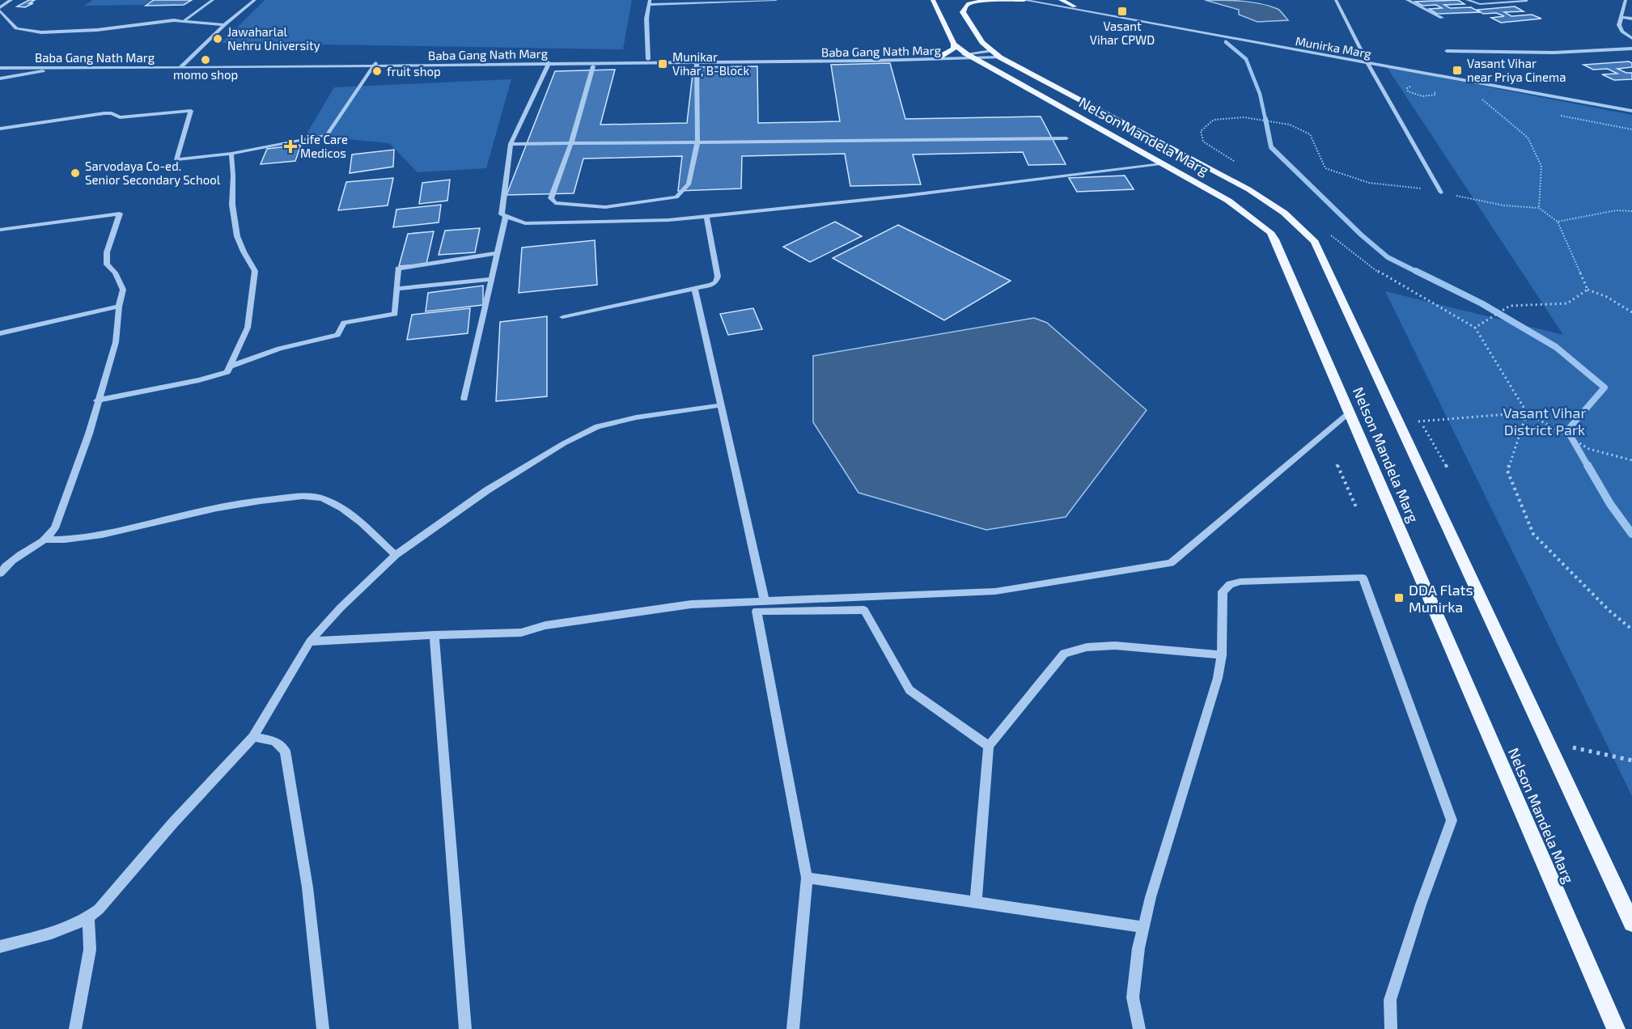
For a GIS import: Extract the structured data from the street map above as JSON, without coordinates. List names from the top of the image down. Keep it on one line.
{"streets":{"main road":["Nelson Mandela Marg"],"street":["Munirka Marg","Baba Gang Nath Marg"]},"crossings":[["Munirka Marg","Nelson Mandela Marg"],["Baba Gang Nath Marg","Nelson Mandela Marg"]],"parks":["Vasant Vihar District Park"],"places":{"transit":["Vasant Vihar CPWD","Munikar Vihar, B-Block","Vasant Vihar near Priya Cinema","DDA Flats Munirka"],"other":["Jawaharlal Nehru University","momo shop","fruit shop","Sarvodaya Co-ed. Senior Secondary School"],"health":["Life Care Medicos"]}}
